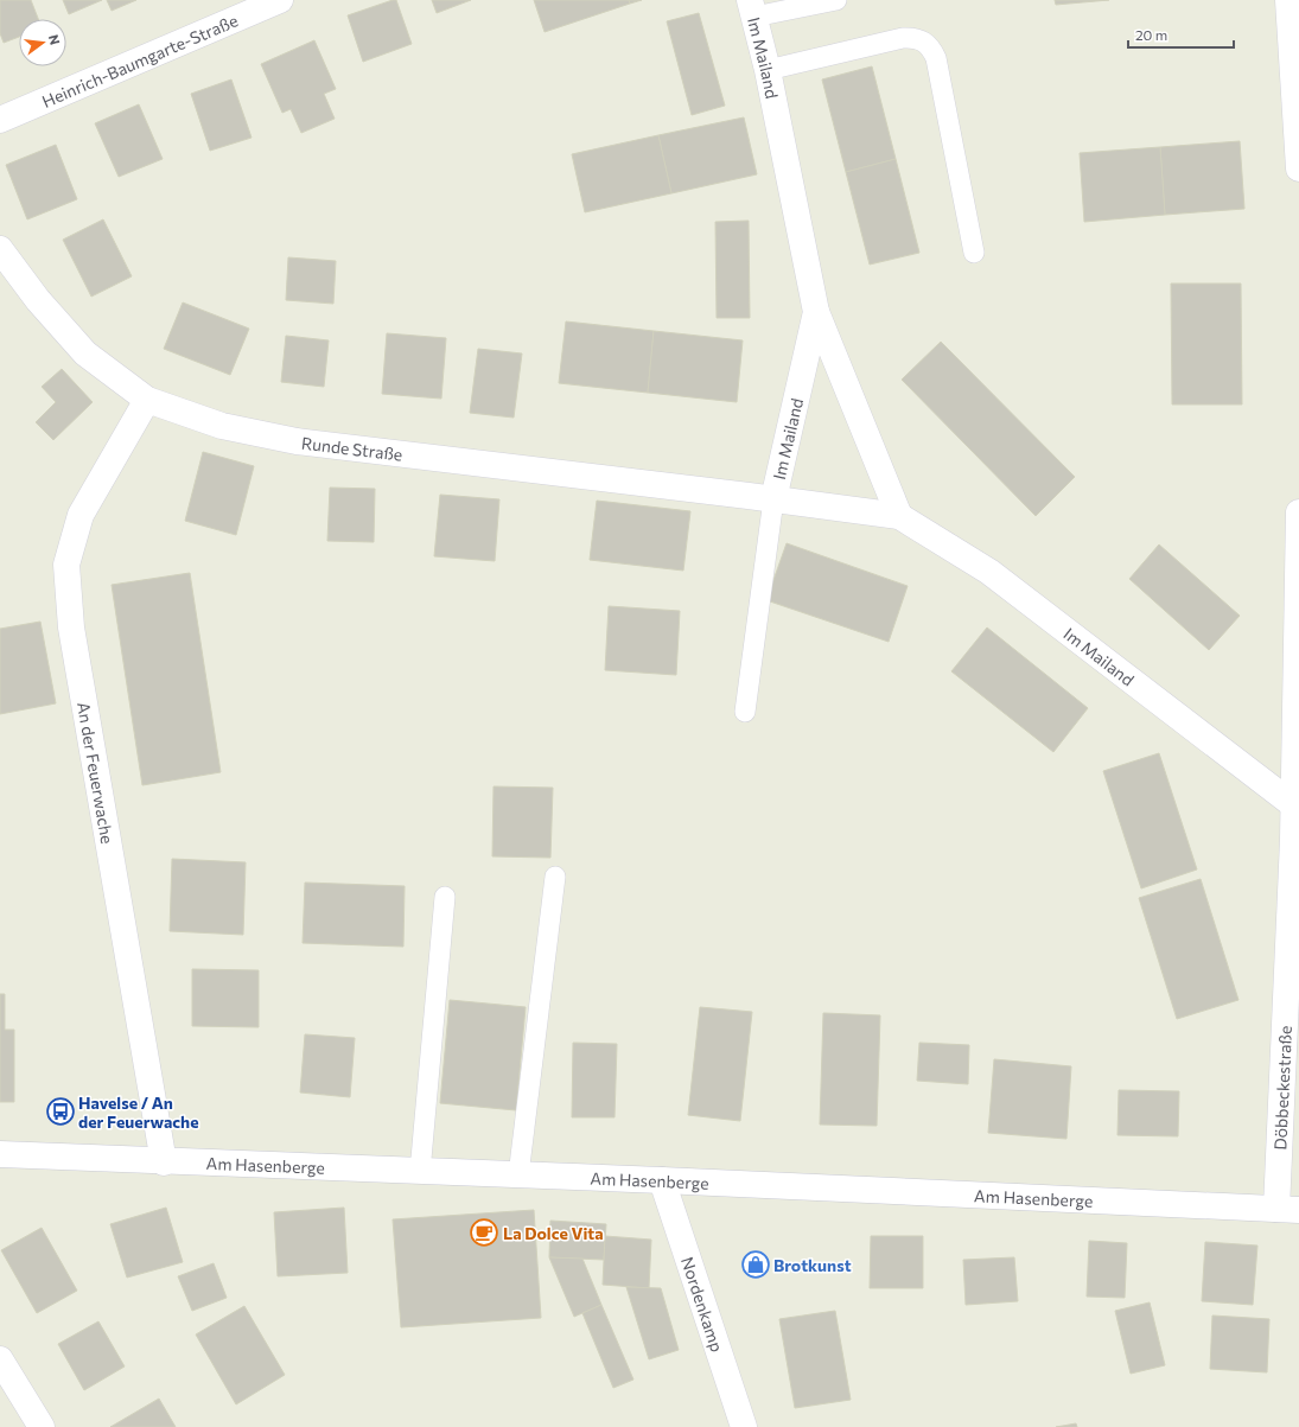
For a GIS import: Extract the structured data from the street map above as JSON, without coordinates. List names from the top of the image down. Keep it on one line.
{"streets":{"street":["Im Mailand","Heinrich-Baumgarte-Straße","Runde Straße","An der Feuerwache","Döbbeckestraße","Am Hasenberge","Nordenkamp"]},"crossings":[["Im Mailand","Runde Straße"],["Im Mailand","Döbbeckestraße"],["Runde Straße","An der Feuerwache"],["An der Feuerwache","Am Hasenberge"],["Döbbeckestraße","Am Hasenberge"],["Am Hasenberge","Nordenkamp"]],"places":{"bus stop":["Havelse / An der Feuerwache"],"cafe":["La Dolce Vita"],"shop":["Brotkunst"]},"scale_bar":"20 m","north":"right"}
